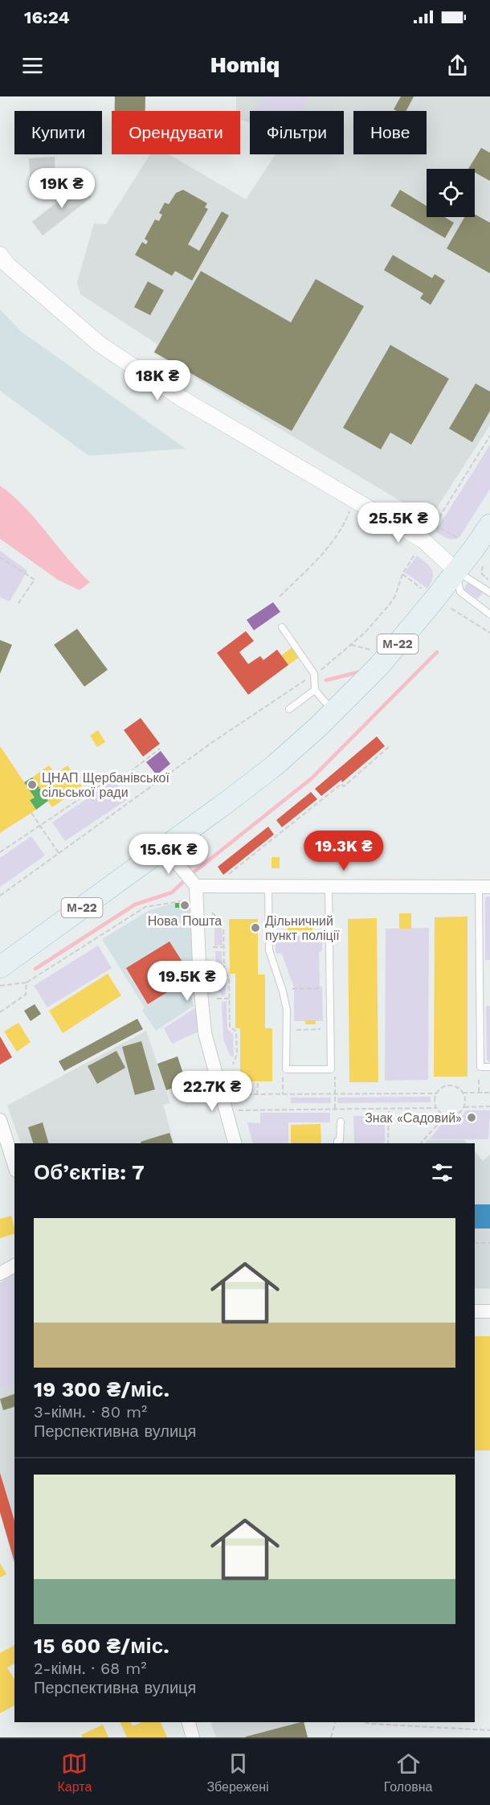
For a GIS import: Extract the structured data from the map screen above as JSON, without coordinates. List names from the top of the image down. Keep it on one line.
{"streets":{"highway":["М-22"]},"places":["ЦНАП Щербанівської сільської ради","Нова Пошта","Дільничний пункт поліції","Знак «Садовий»"],"page":{"status":"16:24","header":"Homiq","chip":["Купити","Орендувати","Фільтри","Нове"],"price":["19K ₴","18K ₴","25.5K ₴","19.3K ₴","15.6K ₴","19.5K ₴","22.7K ₴"],"heading":"Об’єктів: 7","list":[{"name":"19 300 ₴/міс.","note":"3-кімн. · 80 m² · Перспективна вулиця"},{"name":"15 600 ₴/міс.","note":"2-кімн. · 68 m² · Перспективна вулиця"}],"tabs":["Карта","Збережені","Головна"]}}
